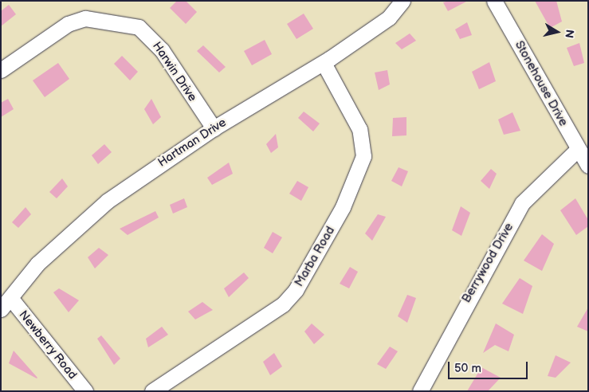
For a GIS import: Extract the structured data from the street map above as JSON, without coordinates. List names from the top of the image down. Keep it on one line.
{"streets":{"street":["Harwin Drive","Stonehouse Drive","Hartman Drive","Marba Road","Berrywood Drive","Newberry Road"]},"crossings":[["Harwin Drive","Hartman Drive"],["Stonehouse Drive","Berrywood Drive"],["Hartman Drive","Marba Road"],["Hartman Drive","Newberry Road"]],"scale_bar":"50 m","north":"right"}
